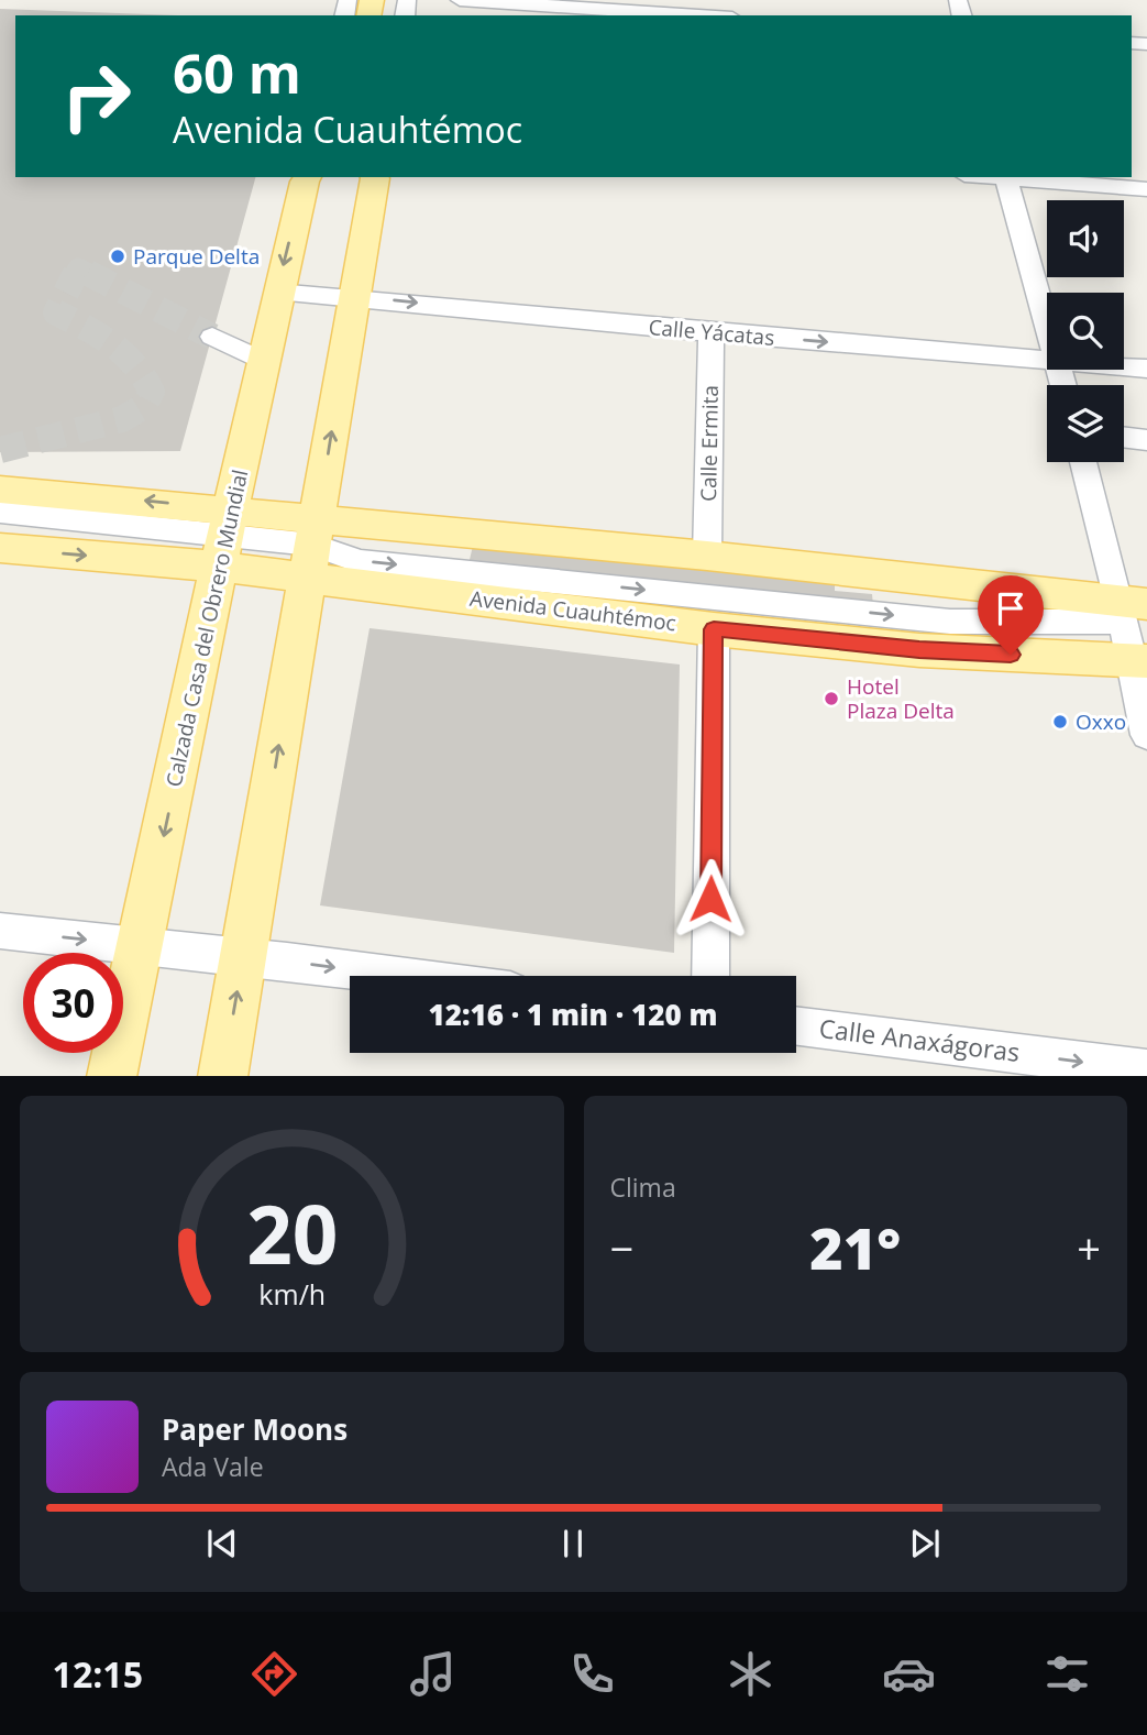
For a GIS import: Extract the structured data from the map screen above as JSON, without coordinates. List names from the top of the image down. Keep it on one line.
{"streets":{"main road":["Avenida Cuauhtémoc","Calzada Casa del Obrero Mundial"],"street":["Calle Yácatas","Calle Ermita","Calle Anaxágoras"]},"crossings":[["Calle Yácatas","Calle Ermita"],["Calle Yácatas","Calzada Casa del Obrero Mundial"],["Calle Ermita","Avenida Cuauhtémoc"],["Avenida Cuauhtémoc","Calzada Casa del Obrero Mundial"]],"one_way":["Calle Yácatas","Calle Anaxágoras"],"places":["Parque Delta","Hotel Plaza Delta","Oxxo"],"page":{"turn":["60 m","Avenida Cuauhtémoc"],"limit":"30","trip":"12:16 · 1 min · 120 m","tile":"Clima","heat":["−","21°","+"],"song":["Paper Moons","Ada Vale"],"tabs":"12:15","gauge":["20","km/h"]}}
